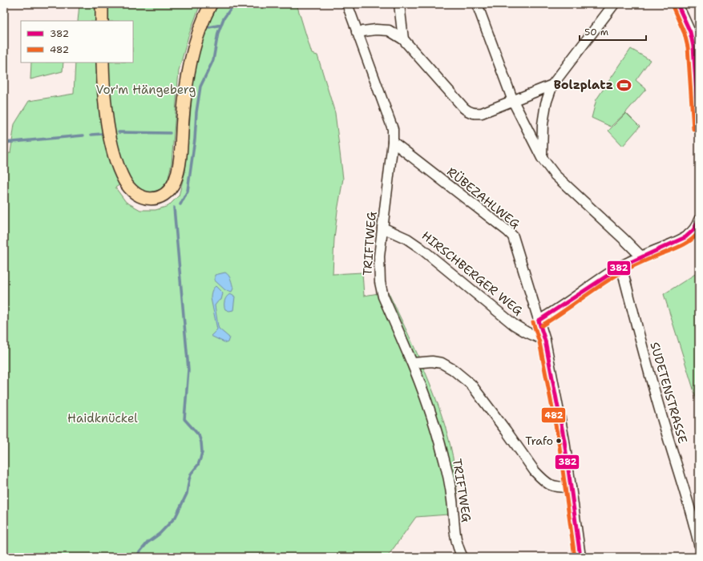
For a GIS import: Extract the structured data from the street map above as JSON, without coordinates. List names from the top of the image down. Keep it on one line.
{"streets":{"street":["RÜBEZAHLWEG","TRIFTWEG","HIRSCHBERGER WEG","SUDETENSTRASSE"]},"crossings":[["RÜBEZAHLWEG","TRIFTWEG"],["RÜBEZAHLWEG","HIRSCHBERGER WEG"],["TRIFTWEG","HIRSCHBERGER WEG"]],"parks":["Vor'm Hängeberg","Haidknückel"],"places":{"sports":["Bolzplatz"],"other":["Trafo"]},"lines":["transit line 382","transit line 482"],"legend":["382","482"],"scale_bar":"50 m"}
